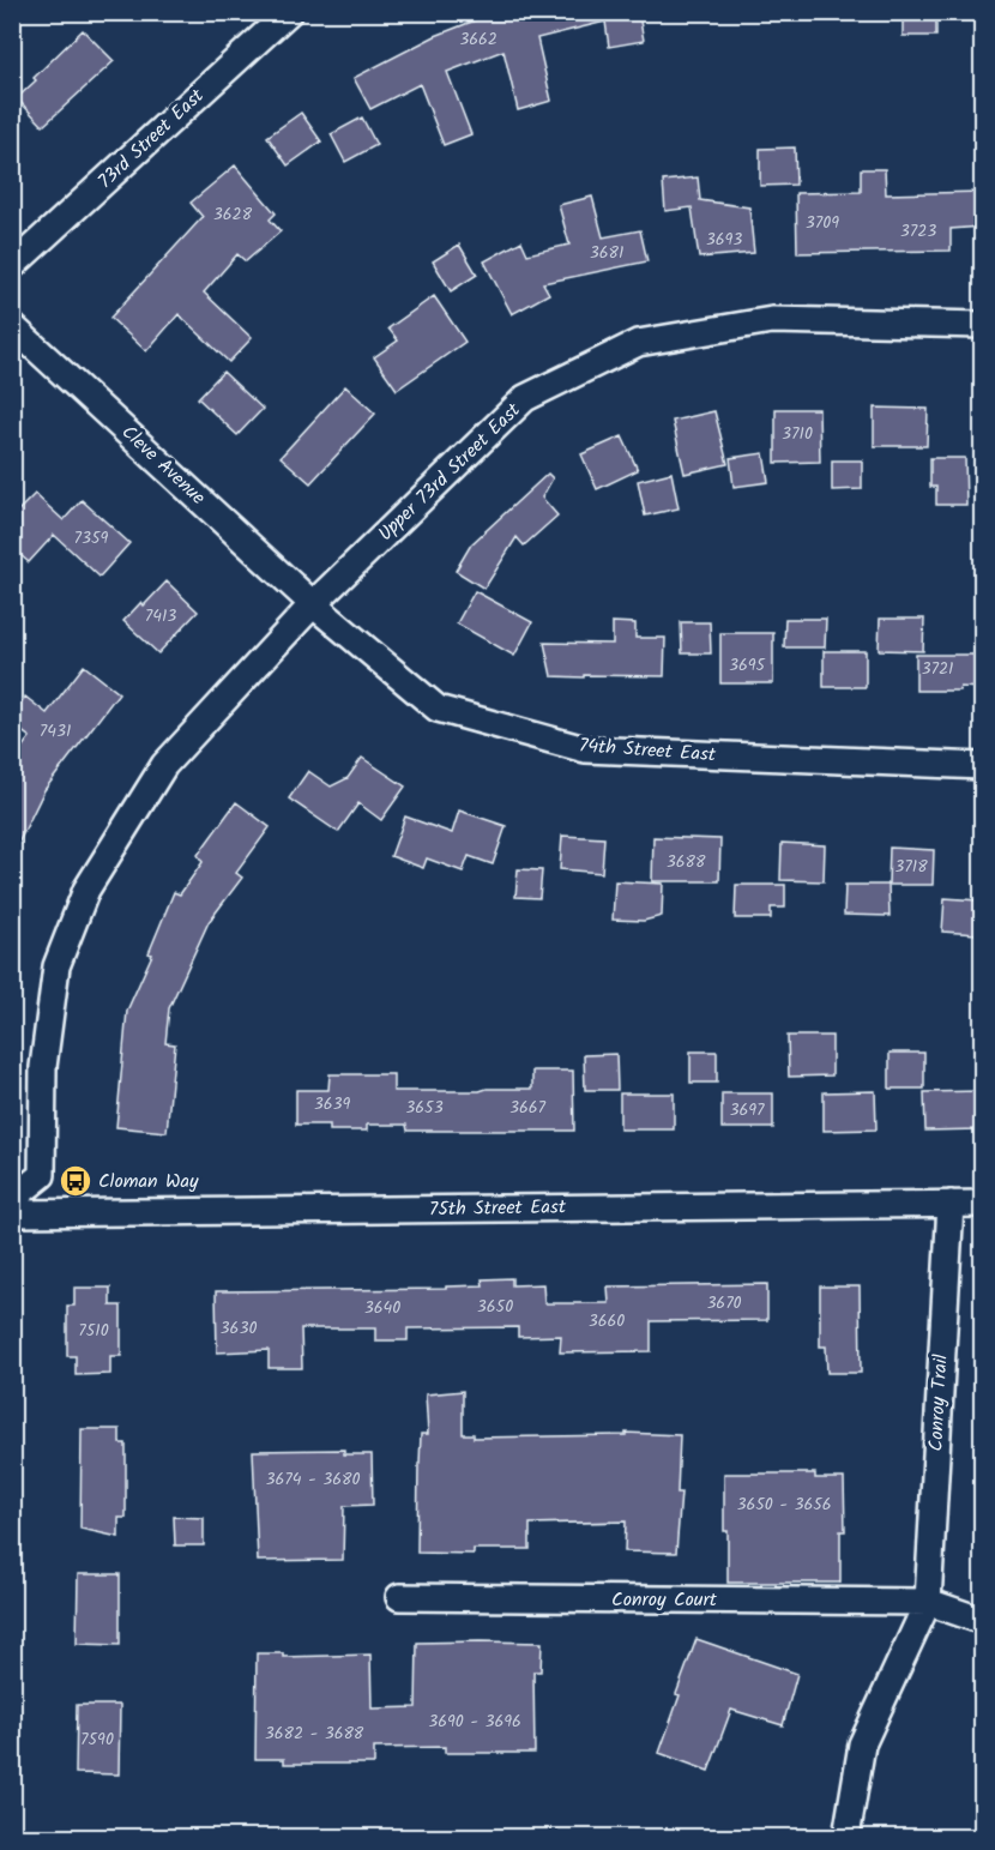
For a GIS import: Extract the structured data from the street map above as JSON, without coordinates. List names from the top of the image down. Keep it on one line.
{"streets":{"street":["73rd Street East","Cleve Avenue","Upper 73rd Street East","74th Street East","75th Street East","Conroy Trail","Conroy Court"]},"crossings":[["Cleve Avenue","Upper 73rd Street East"],["Cleve Avenue","74th Street East"],["Upper 73rd Street East","74th Street East"],["75th Street East","Conroy Trail"],["Conroy Trail","Conroy Court"]],"places":{"bus stop":["Cloman Way"]},"house_numbers":["3662","3628","3709","3723","3693","3681","3710","7359","7413","3695","3721","7431","3688","3718","3639","3653","3667","3697","3670","3650","3640","3660","3630","7510","3674 - 3680","3650 - 3656","3690 - 3696","3682 - 3688","7590"]}
